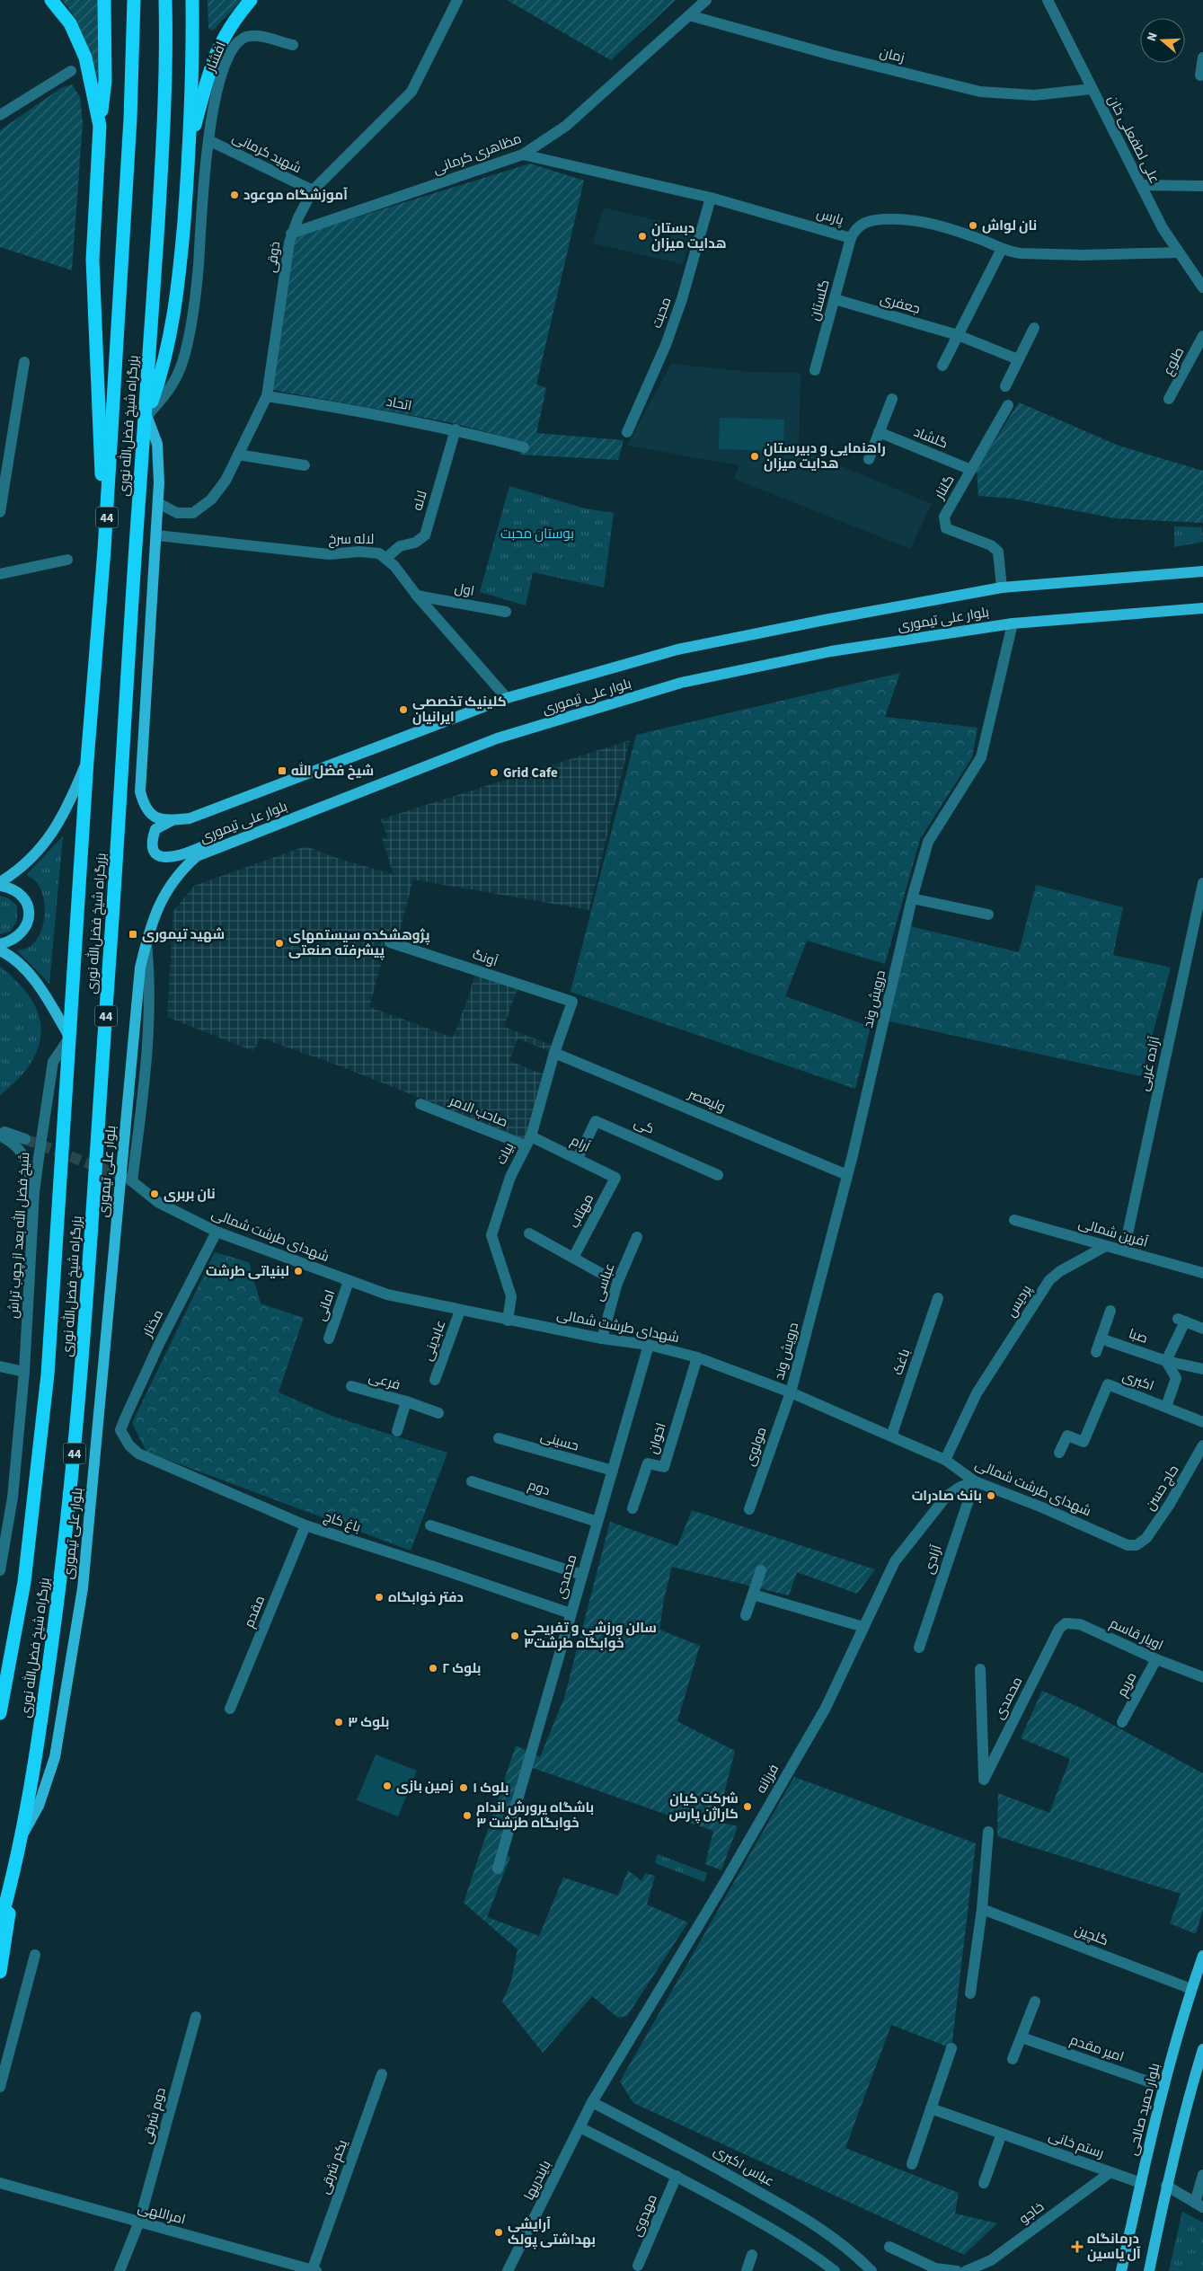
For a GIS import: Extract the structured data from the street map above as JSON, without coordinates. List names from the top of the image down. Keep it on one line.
{"streets":{"highway":["بزرگراه شیخ فضل‌الله نوری","44"],"main road":["بلوار علی تیموری","بلوار حمید صالحی"],"street":["زمان","افشار","علی لطفعلی خان","شهید کرمانی","مظاهری کرمانی","پارس","ذوقی","گلستان","جعفری","محبت","طلوع","اتحاد","گلشاد","گلنار","لاله","لاله سرخ","اول","آونگ","درویش‌ وند","آزاده غربی","ولیعصر","صاحب الامر","کی","آرام","بیات","مهتاب","آفرین شمالی","شیخ فضل الله بعد از چوب تراش","شهدای طرشت شمالی","عباسی","پردیس","امانی","مختار","صبا","عابدینی","باغک","فرعی","اکبری","اخوان","حسینی","مولوی","دوم","حاج حسن","باغ کاج","آزادی","محمدی","مقدم","اویار قاسم","مریم","فرزانه","گلچین","امیر مقدم","دوم شرقی","رستم خانی","عباس اکبری","یکم شرقی","بایندریها","خاجو","امراللهی","مهدوی"]},"crossings":[["زمان","علی لطفعلی خان"],["زمان","مظاهری کرمانی"],["افشار","شهید کرمانی"],["افشار","بزرگراه شیخ فضل‌الله نوری"],["افشار","بلوار علی تیموری"],["علی لطفعلی خان","پارس"],["شهید کرمانی","ذوقی"],["مظاهری کرمانی","پارس"],["مظاهری کرمانی","ذوقی"],["پارس","گلستان"],["پارس","محبت"],["ذوقی","اتحاد"],["ذوقی","بلوار علی تیموری"],["گلستان","جعفری"],["اتحاد","لاله"],["بزرگراه شیخ فضل‌الله نوری","بلوار علی تیموری"],["بزرگراه شیخ فضل‌الله نوری","شیخ فضل الله بعد از چوب تراش"],["گلشاد","گلنار"],["گلنار","بلوار علی تیموری"],["لاله","لاله سرخ"],["لاله سرخ","اول"],["لاله سرخ","بلوار علی تیموری"],["بلوار علی تیموری","درویش‌ وند"],["بلوار علی تیموری","شهدای طرشت شمالی"],["آونگ","بیات"],["درویش‌ وند","ولیعصر"],["درویش‌ وند","شهدای طرشت شمالی"],["درویش‌ وند","مولوی"],["آزاده غربی","آفرین شمالی"],["ولیعصر","بیات"],["صاحب الامر","آرام"],["صاحب الامر","بیات"],["کی","آرام"],["آرام","بیات"],["آرام","مهتاب"],["بیات","شهدای طرشت شمالی"],["آفرین شمالی","پردیس"],["شهدای طرشت شمالی","عباسی"],["شهدای طرشت شمالی","پردیس"],["شهدای طرشت شمالی","امانی"],["شهدای طرشت شمالی","مختار"],["شهدای طرشت شمالی","عابدینی"],["شهدای طرشت شمالی","باغک"],["شهدای طرشت شمالی","اخوان"],["شهدای طرشت شمالی","مولوی"],["شهدای طرشت شمالی","حاج حسن"],["شهدای طرشت شمالی","آزادی"],["شهدای طرشت شمالی","محمدی"],["شهدای طرشت شمالی","فرزانه"],["مختار","باغ کاج"],["صبا","اکبری"],["حسینی","محمدی"],["دوم","محمدی"],["باغ کاج","محمدی"],["باغ کاج","مقدم"],["آزادی","فرزانه"],["محمدی","اویار قاسم"],["اویار قاسم","مریم"],["فرزانه","عباس اکبری"],["فرزانه","بایندریها"],["گلچین","بلوار حمید صالحی"],["امیر مقدم","بلوار حمید صالحی"],["بلوار حمید صالحی","رستم خانی"],["دوم شرقی","امراللهی"],["رستم خانی","خاجو"],["عباس اکبری","بایندریها"],["یکم شرقی","امراللهی"]],"parks":["بوستان محبت"],"places":{"other":["آموزشگاه موعود","نان لواش","دبستان هدایت میزان","راهنمایی و دبیرستان هدایت میزان","کلینیک تخصصی ایرانیان","Grid Cafe","پژوهشکده سیستمهای پیشرفته صنعتی","نان بربری","لبنیاتی طرشت","بانک صادرات","دفتر خوابگاه","سالن ورزشی و تفریحی خوابگاه طرشت۳","بلوک ۲","بلوک ۳","زمین بازی","بلوک ۱","شرکت کیان‌ کاراژن پارس","باشگاه پرورش اندام خوابگاه طرشت ۳","آرایشی بهداشتی پولک"],"transit":["شیخ فضل الله","شهید تیموری"],"health":["درمانگاه آل یاسین"]},"north":"left"}
